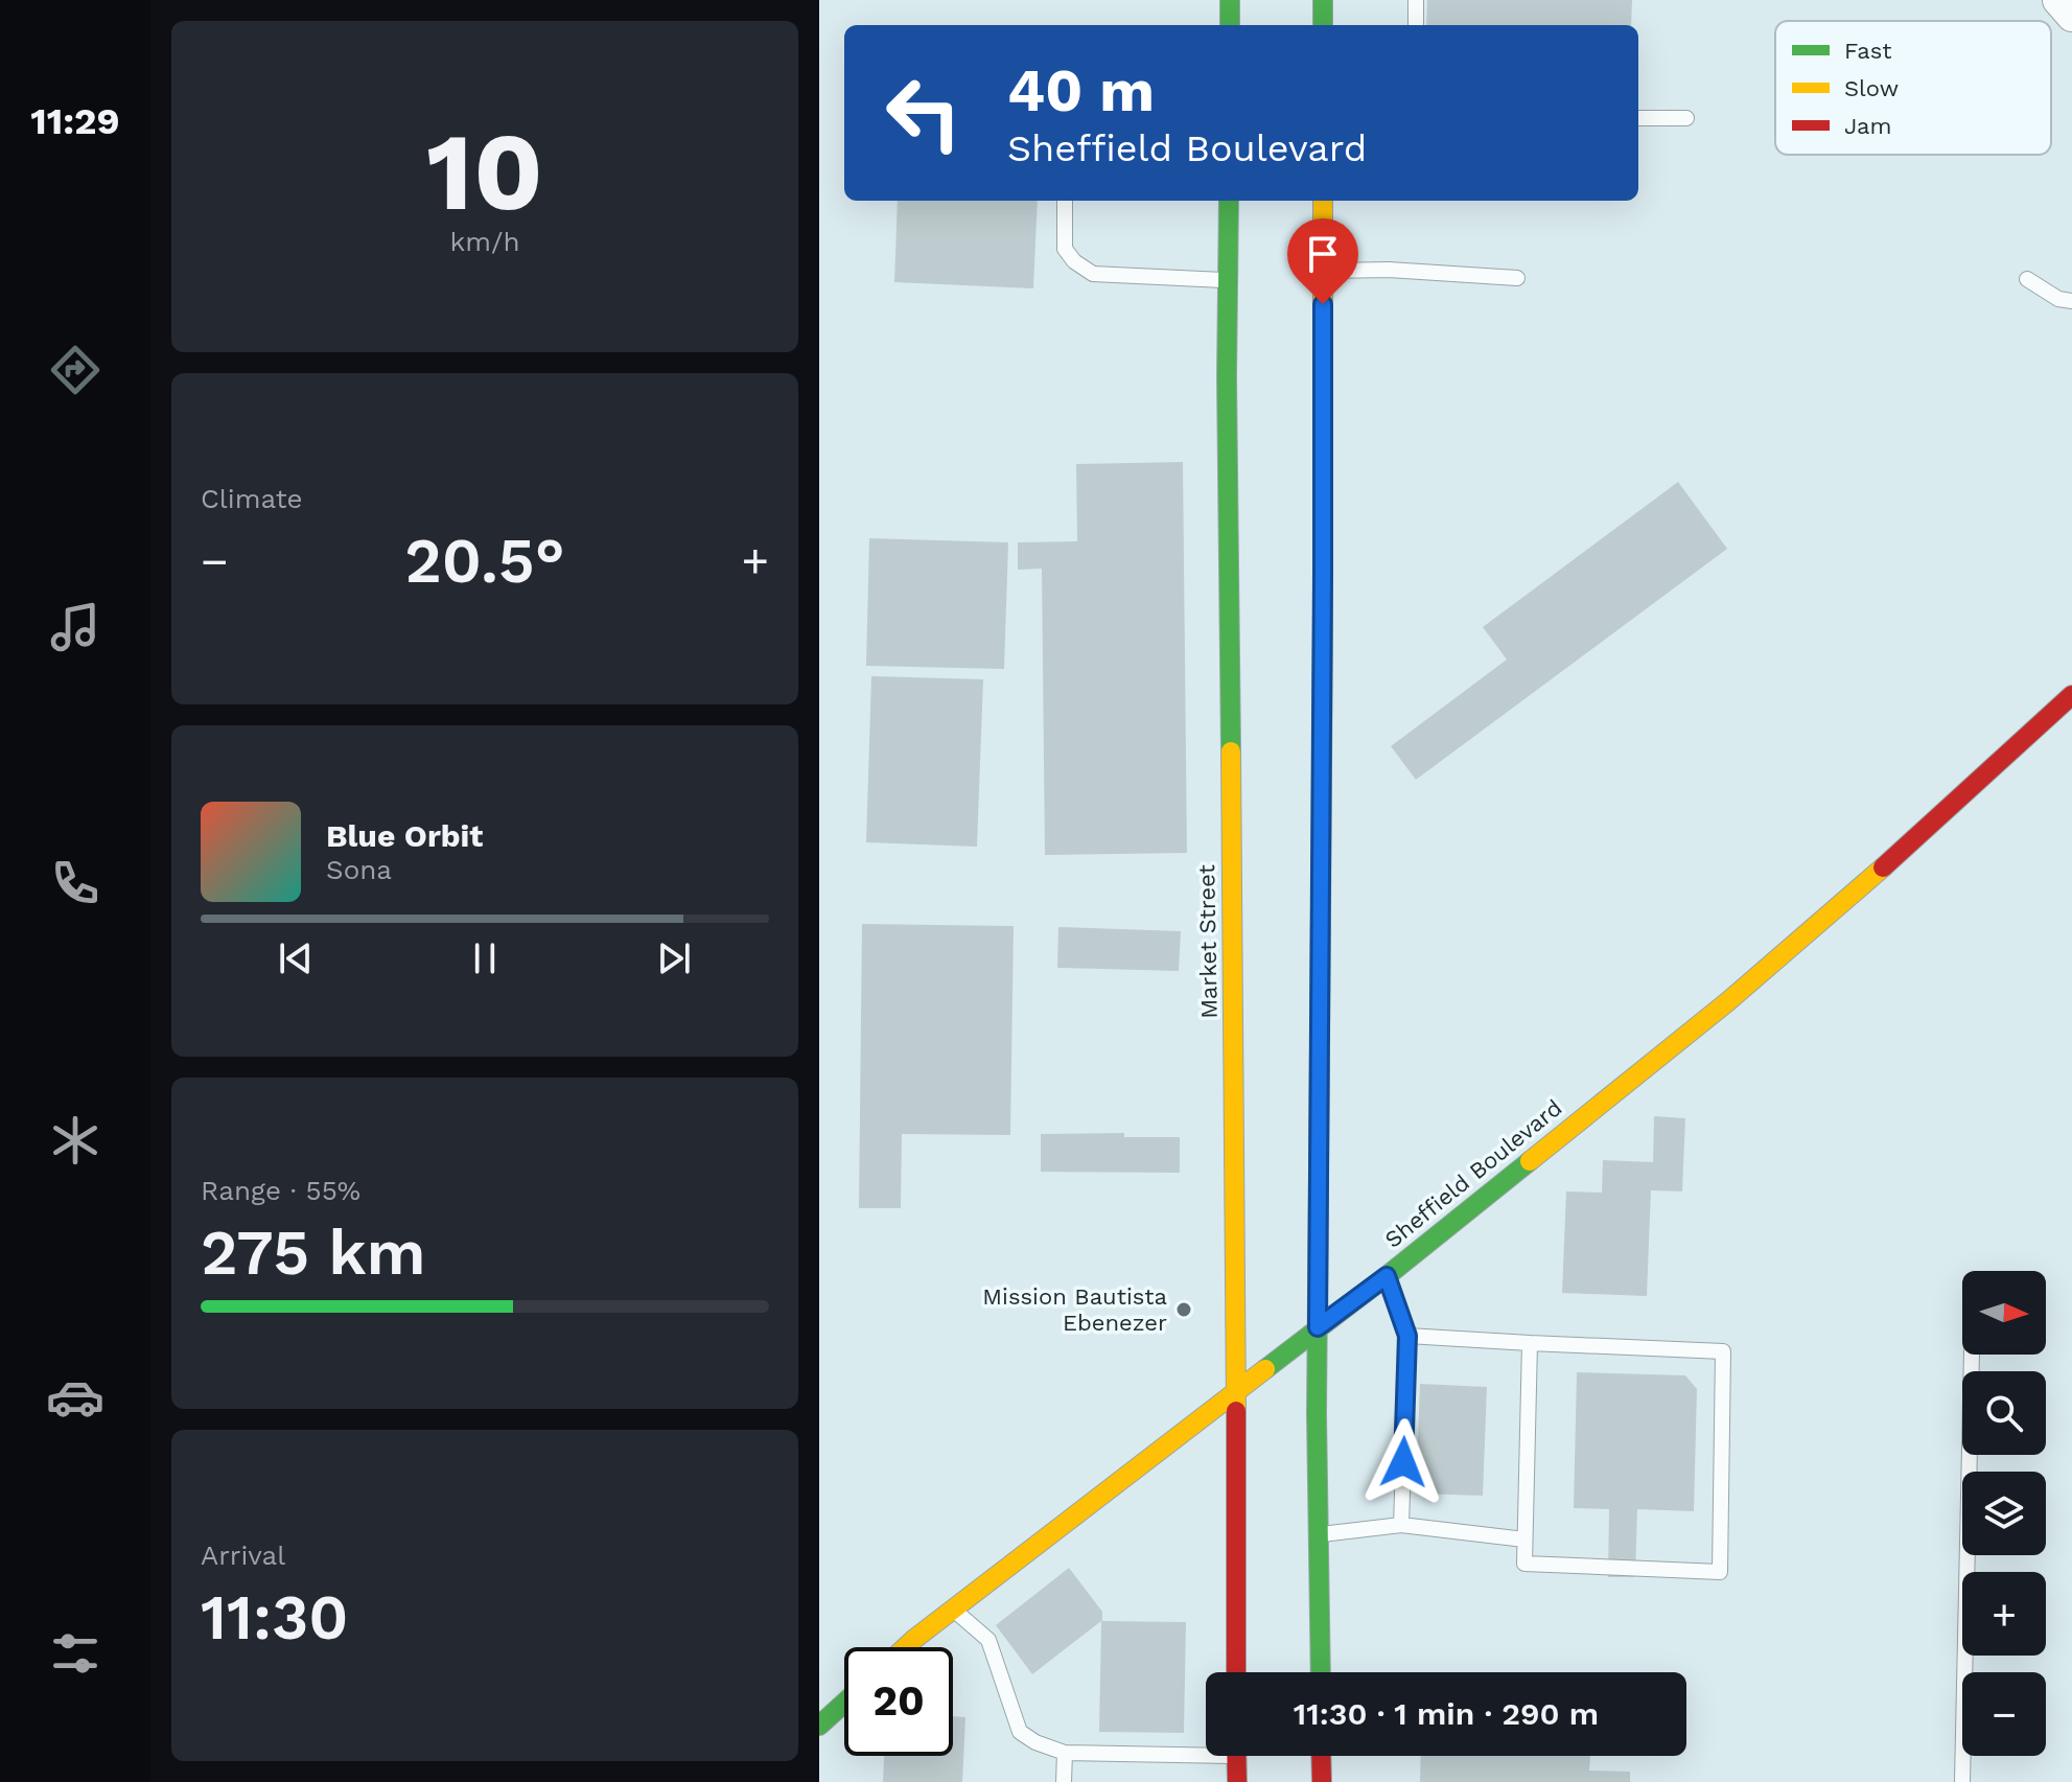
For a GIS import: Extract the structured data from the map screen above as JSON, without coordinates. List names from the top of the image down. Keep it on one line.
{"streets":{"main road":["Market Street","Sheffield Boulevard"]},"crossings":[["Market Street","Sheffield Boulevard"]],"places":["Mission Bautista Ebenezer"],"legend":["Fast","Slow","Jam"],"north":"right","page":{"tabs":"11:29","tile":[["10","km/h"],"Climate",["Range · 55%","275 km"],["Arrival","11:30"]],"turn":["40 m","Sheffield Boulevard"],"heat":["−","20.5°","+"],"song":["Blue Orbit","Sona"],"map_buttons":["+","−"],"limit":"20","trip":"11:30 · 1 min · 290 m"}}
